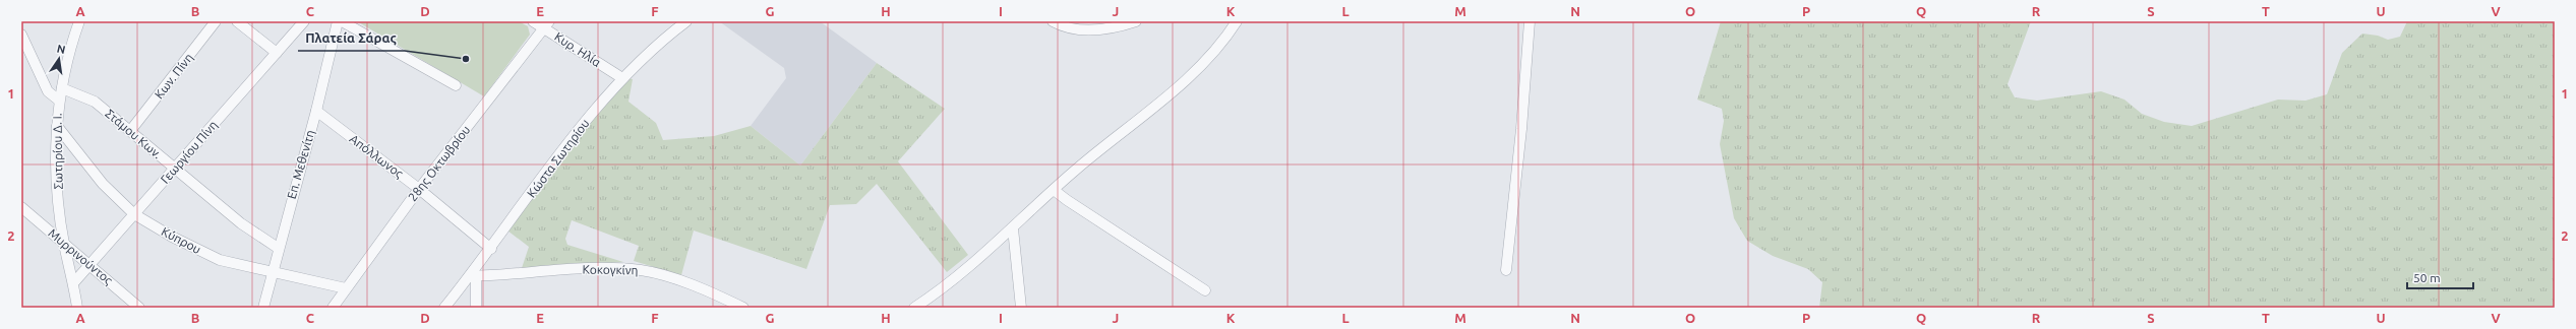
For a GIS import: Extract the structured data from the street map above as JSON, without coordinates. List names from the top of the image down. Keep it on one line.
{"streets":{"street":["Κυρ. Ηλία","Κων. Πίνη","Στάμου Κων.","Σωτηρίου Δ. Ι.","Γεωργίου Πίνη","Απόλλωνος","Κώστα Σωτηρίου","28ης Οκτωβρίου","Επ. Μεθενίτη","Κύπρου","Μυρρινούντος","Κοκογκίνη"]},"crossings":[["Κυρ. Ηλία","Κώστα Σωτηρίου"],["Κυρ. Ηλία","28ης Οκτωβρίου"],["Κων. Πίνη","Στάμου Κων."],["Στάμου Κων.","Σωτηρίου Δ. Ι."],["Στάμου Κων.","Γεωργίου Πίνη"],["Στάμου Κων.","Επ. Μεθενίτη"],["Σωτηρίου Δ. Ι.","Γεωργίου Πίνη"],["Σωτηρίου Δ. Ι.","Κύπρου"],["Σωτηρίου Δ. Ι.","Μυρρινούντος"],["Γεωργίου Πίνη","Κύπρου"],["Γεωργίου Πίνη","Μυρρινούντος"],["Απόλλωνος","Κώστα Σωτηρίου"],["Απόλλωνος","28ης Οκτωβρίου"],["Απόλλωνος","Επ. Μεθενίτη"],["Κώστα Σωτηρίου","Κοκογκίνη"],["28ης Οκτωβρίου","Κύπρου"],["Επ. Μεθενίτη","Κύπρου"]],"places":["Πλατεία Σάρας"],"scale_bar":"50 m","north":"top","grid":{"columns":["A","B","C","D","E","F","G","H","I","J","K","L","M","N","O","P","Q","R","S","T","U","V"],"rows":["1","2"]}}
